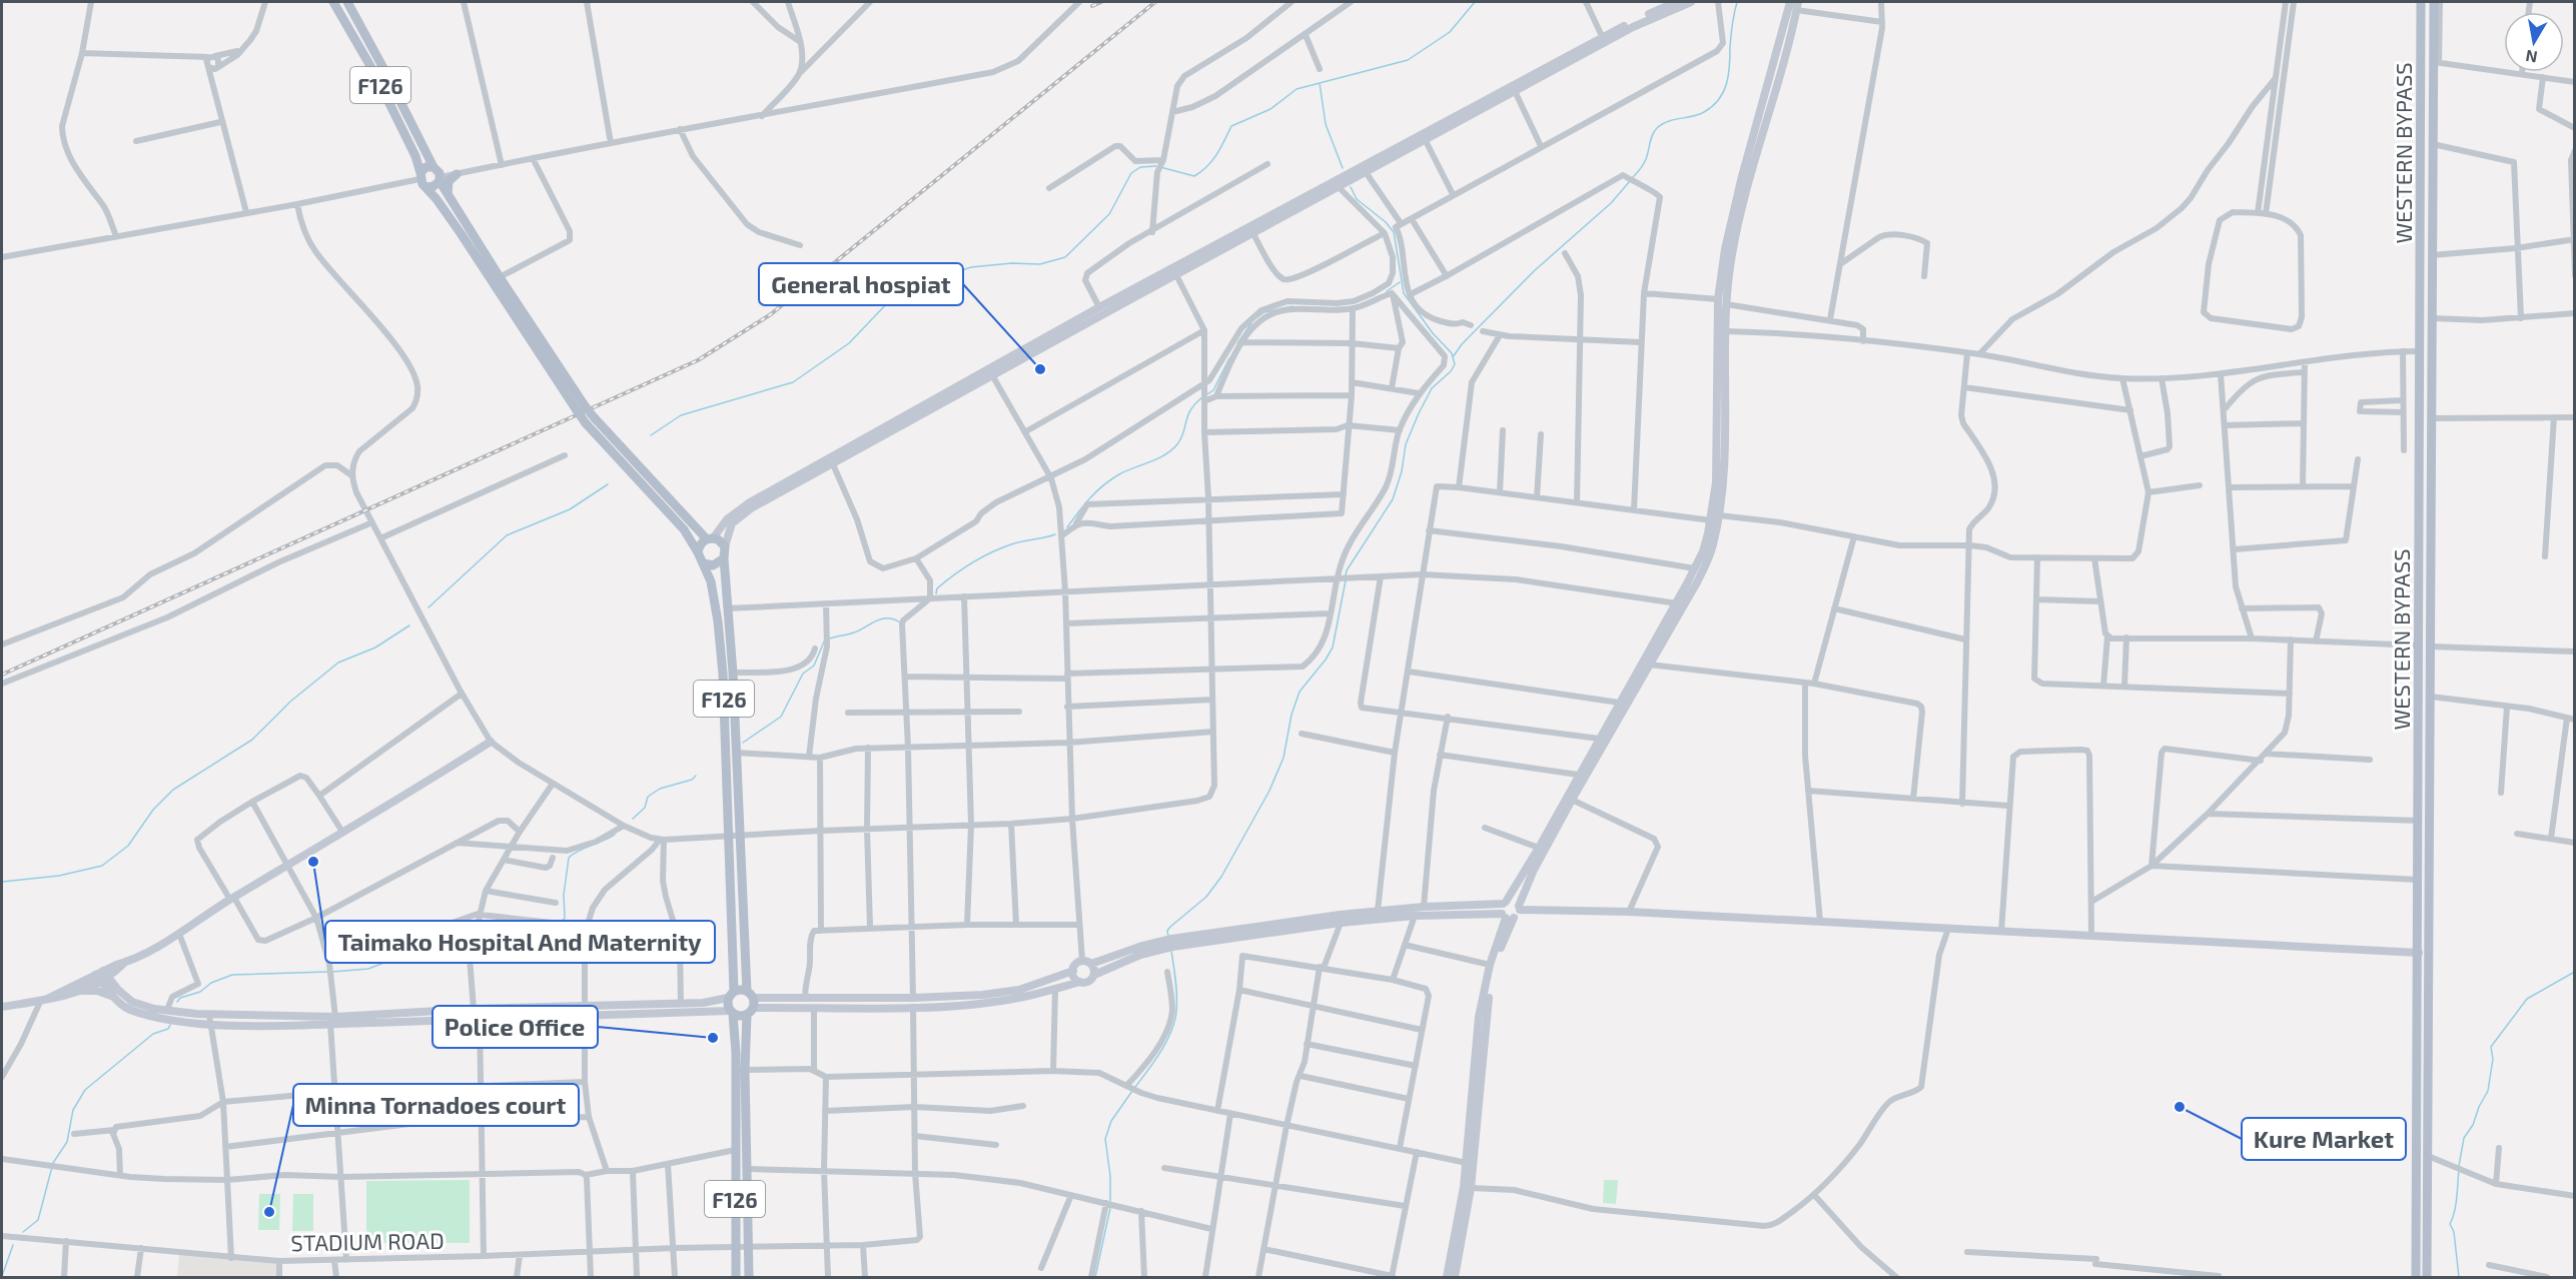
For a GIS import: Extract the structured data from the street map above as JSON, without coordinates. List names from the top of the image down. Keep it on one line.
{"streets":{"main road":["F126","WESTERN BYPASS"],"street":["STADIUM ROAD"]},"crossings":[["F126","STADIUM ROAD"]],"places":["General hospiat","Taimako Hospital And Maternity","Police Office","Kure Market","Minna Tornadoes court"],"north":"bottom"}
